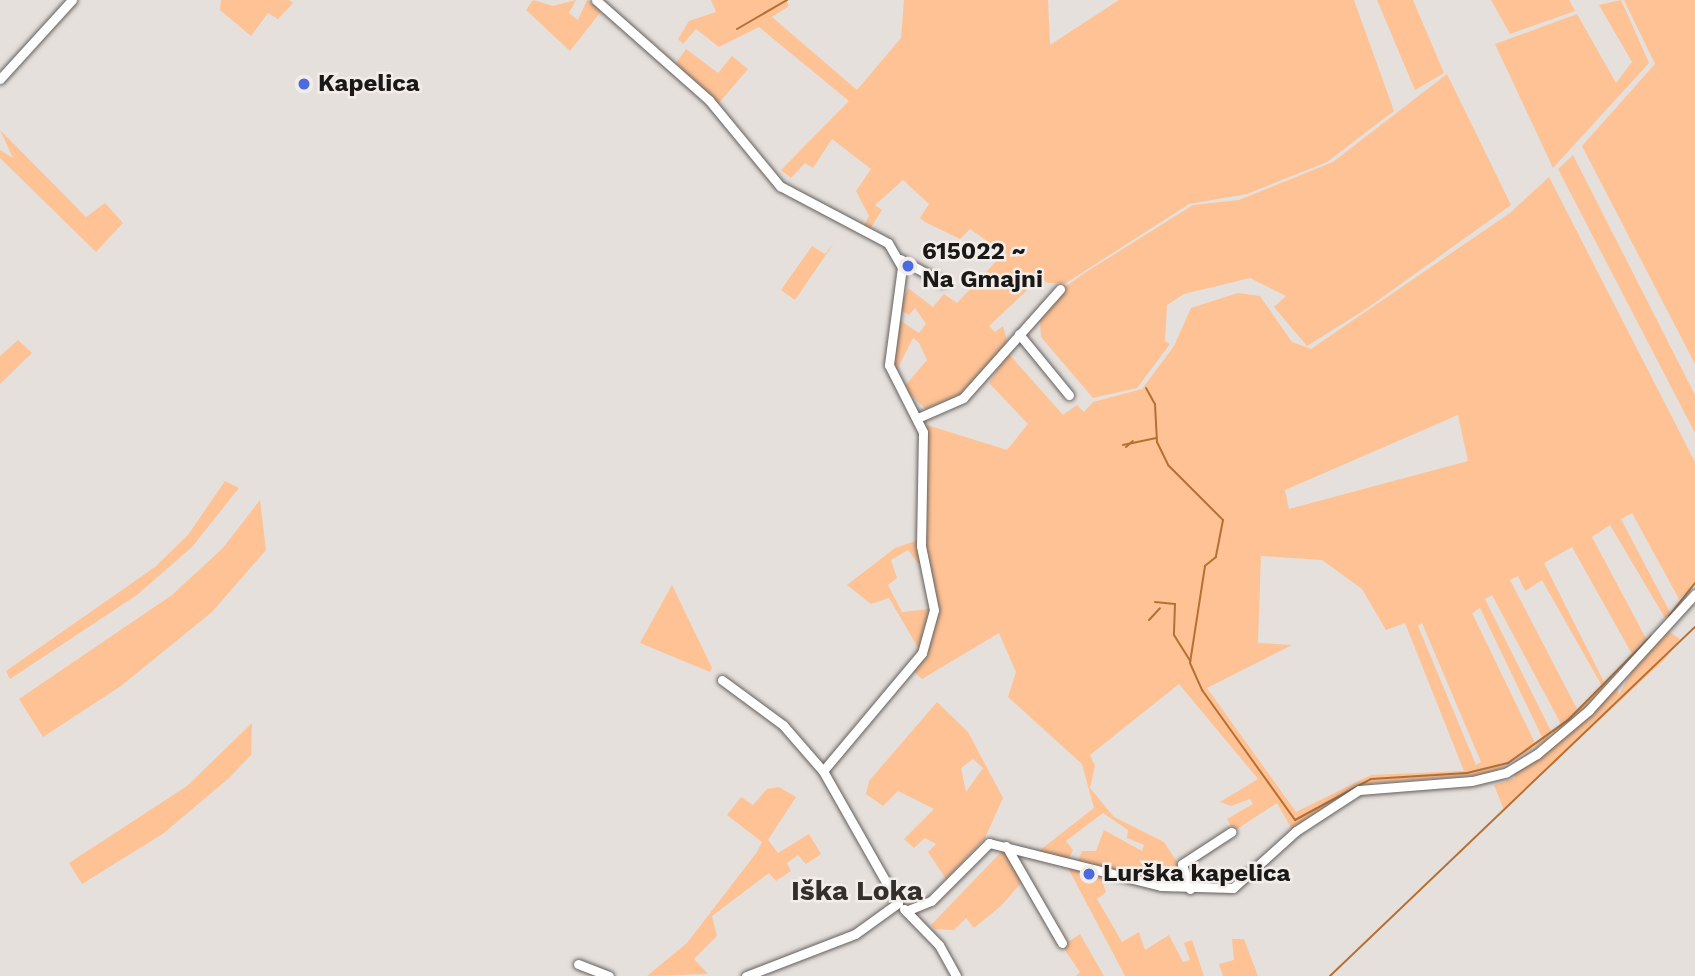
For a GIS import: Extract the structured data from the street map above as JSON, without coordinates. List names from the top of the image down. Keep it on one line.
{"districts":["Iška Loka"],"places":["Kapelica","615022 ~ Na Gmajni","Lurška kapelica"]}
